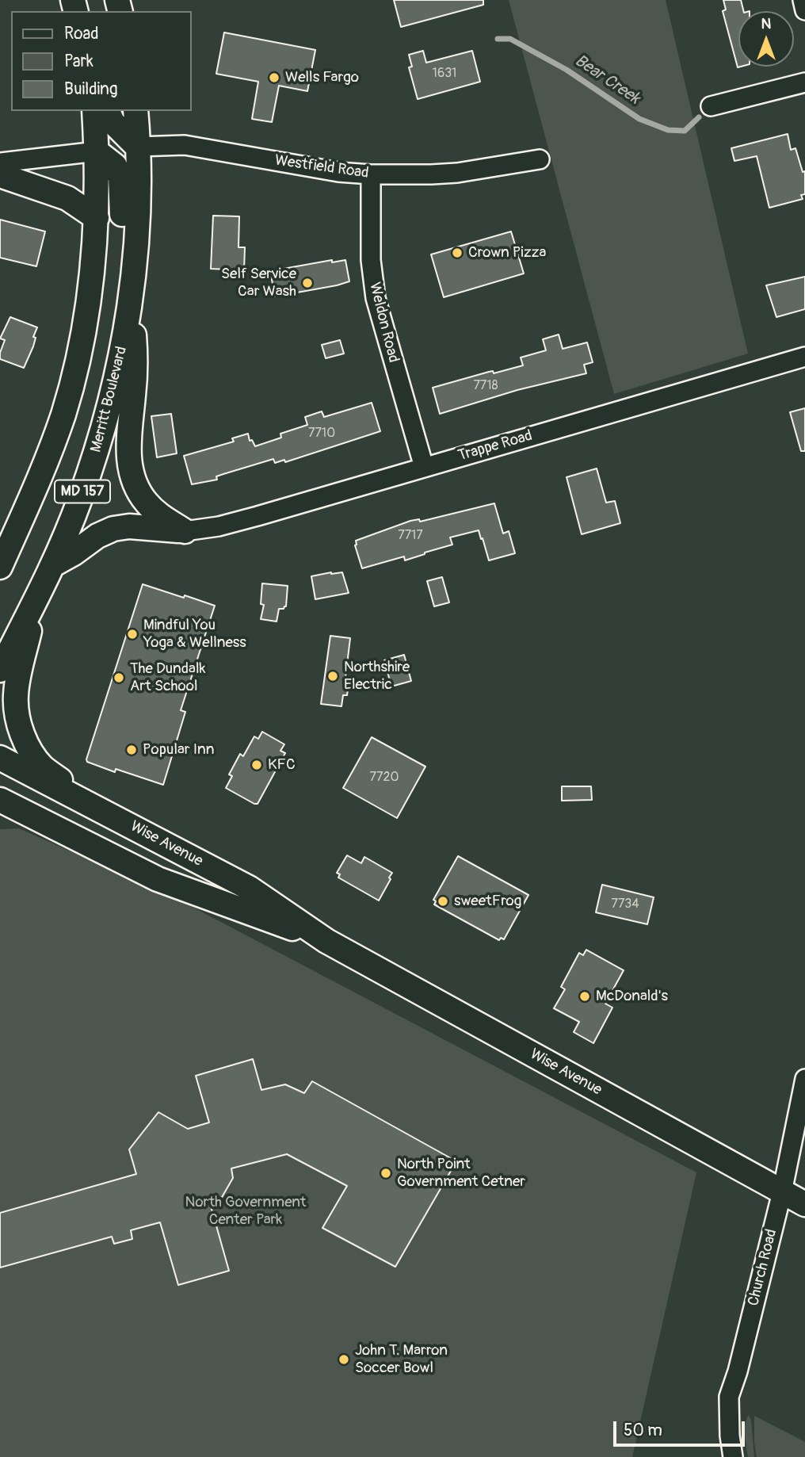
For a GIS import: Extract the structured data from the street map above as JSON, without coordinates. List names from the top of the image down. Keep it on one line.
{"streets":{"main road":["Merritt Boulevard","MD 157","Wise Avenue"],"street":["Westfield Road","Weldon Road","Trappe Road","Church Road"]},"crossings":[["Westfield Road","Weldon Road"],["Westfield Road","Merritt Boulevard"],["Weldon Road","Trappe Road"],["Wise Avenue","Church Road"]],"water":["Bear Creek"],"parks":["North Government Center Park"],"places":["Wells Fargo","Crown Pizza","Self Service Car Wash","Mindful You Yoga & Wellness","Northshire Electric","The Dundalk Art School","Popular Inn","KFC","sweetFrog","McDonald's","North Point Government Cetner","John T. Marron Soccer Bowl"],"house_numbers":["1631","7718","7710","7717","7720","7734"],"legend":["Road","Park","Building"],"scale_bar":"50 m","north":"top"}
